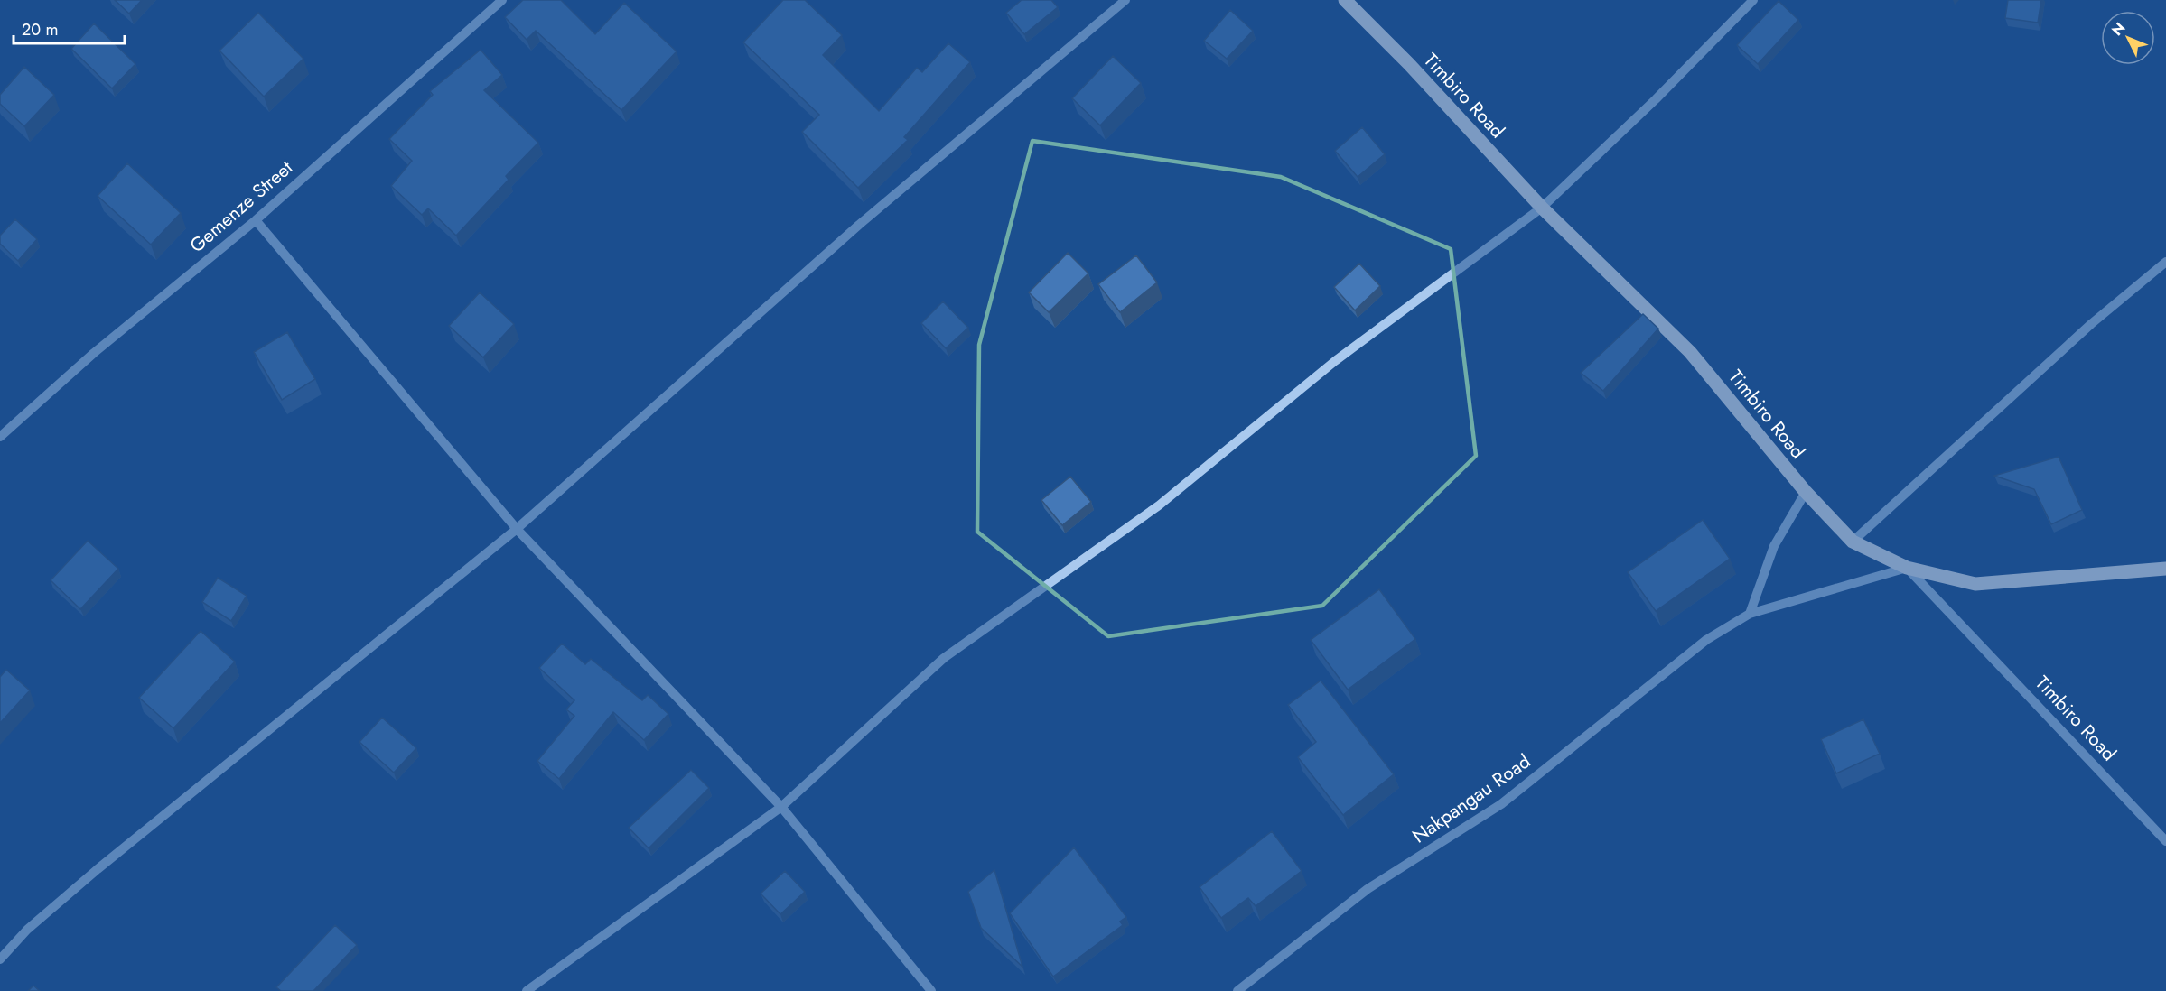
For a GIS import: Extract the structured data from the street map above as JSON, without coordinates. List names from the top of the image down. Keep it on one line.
{"streets":{"main road":["Timbiro Road"],"street":["Gemenze Street","Nakpangau Road"]},"crossings":[["Timbiro Road","Nakpangau Road"]],"scale_bar":"20 m","north":"top left"}
